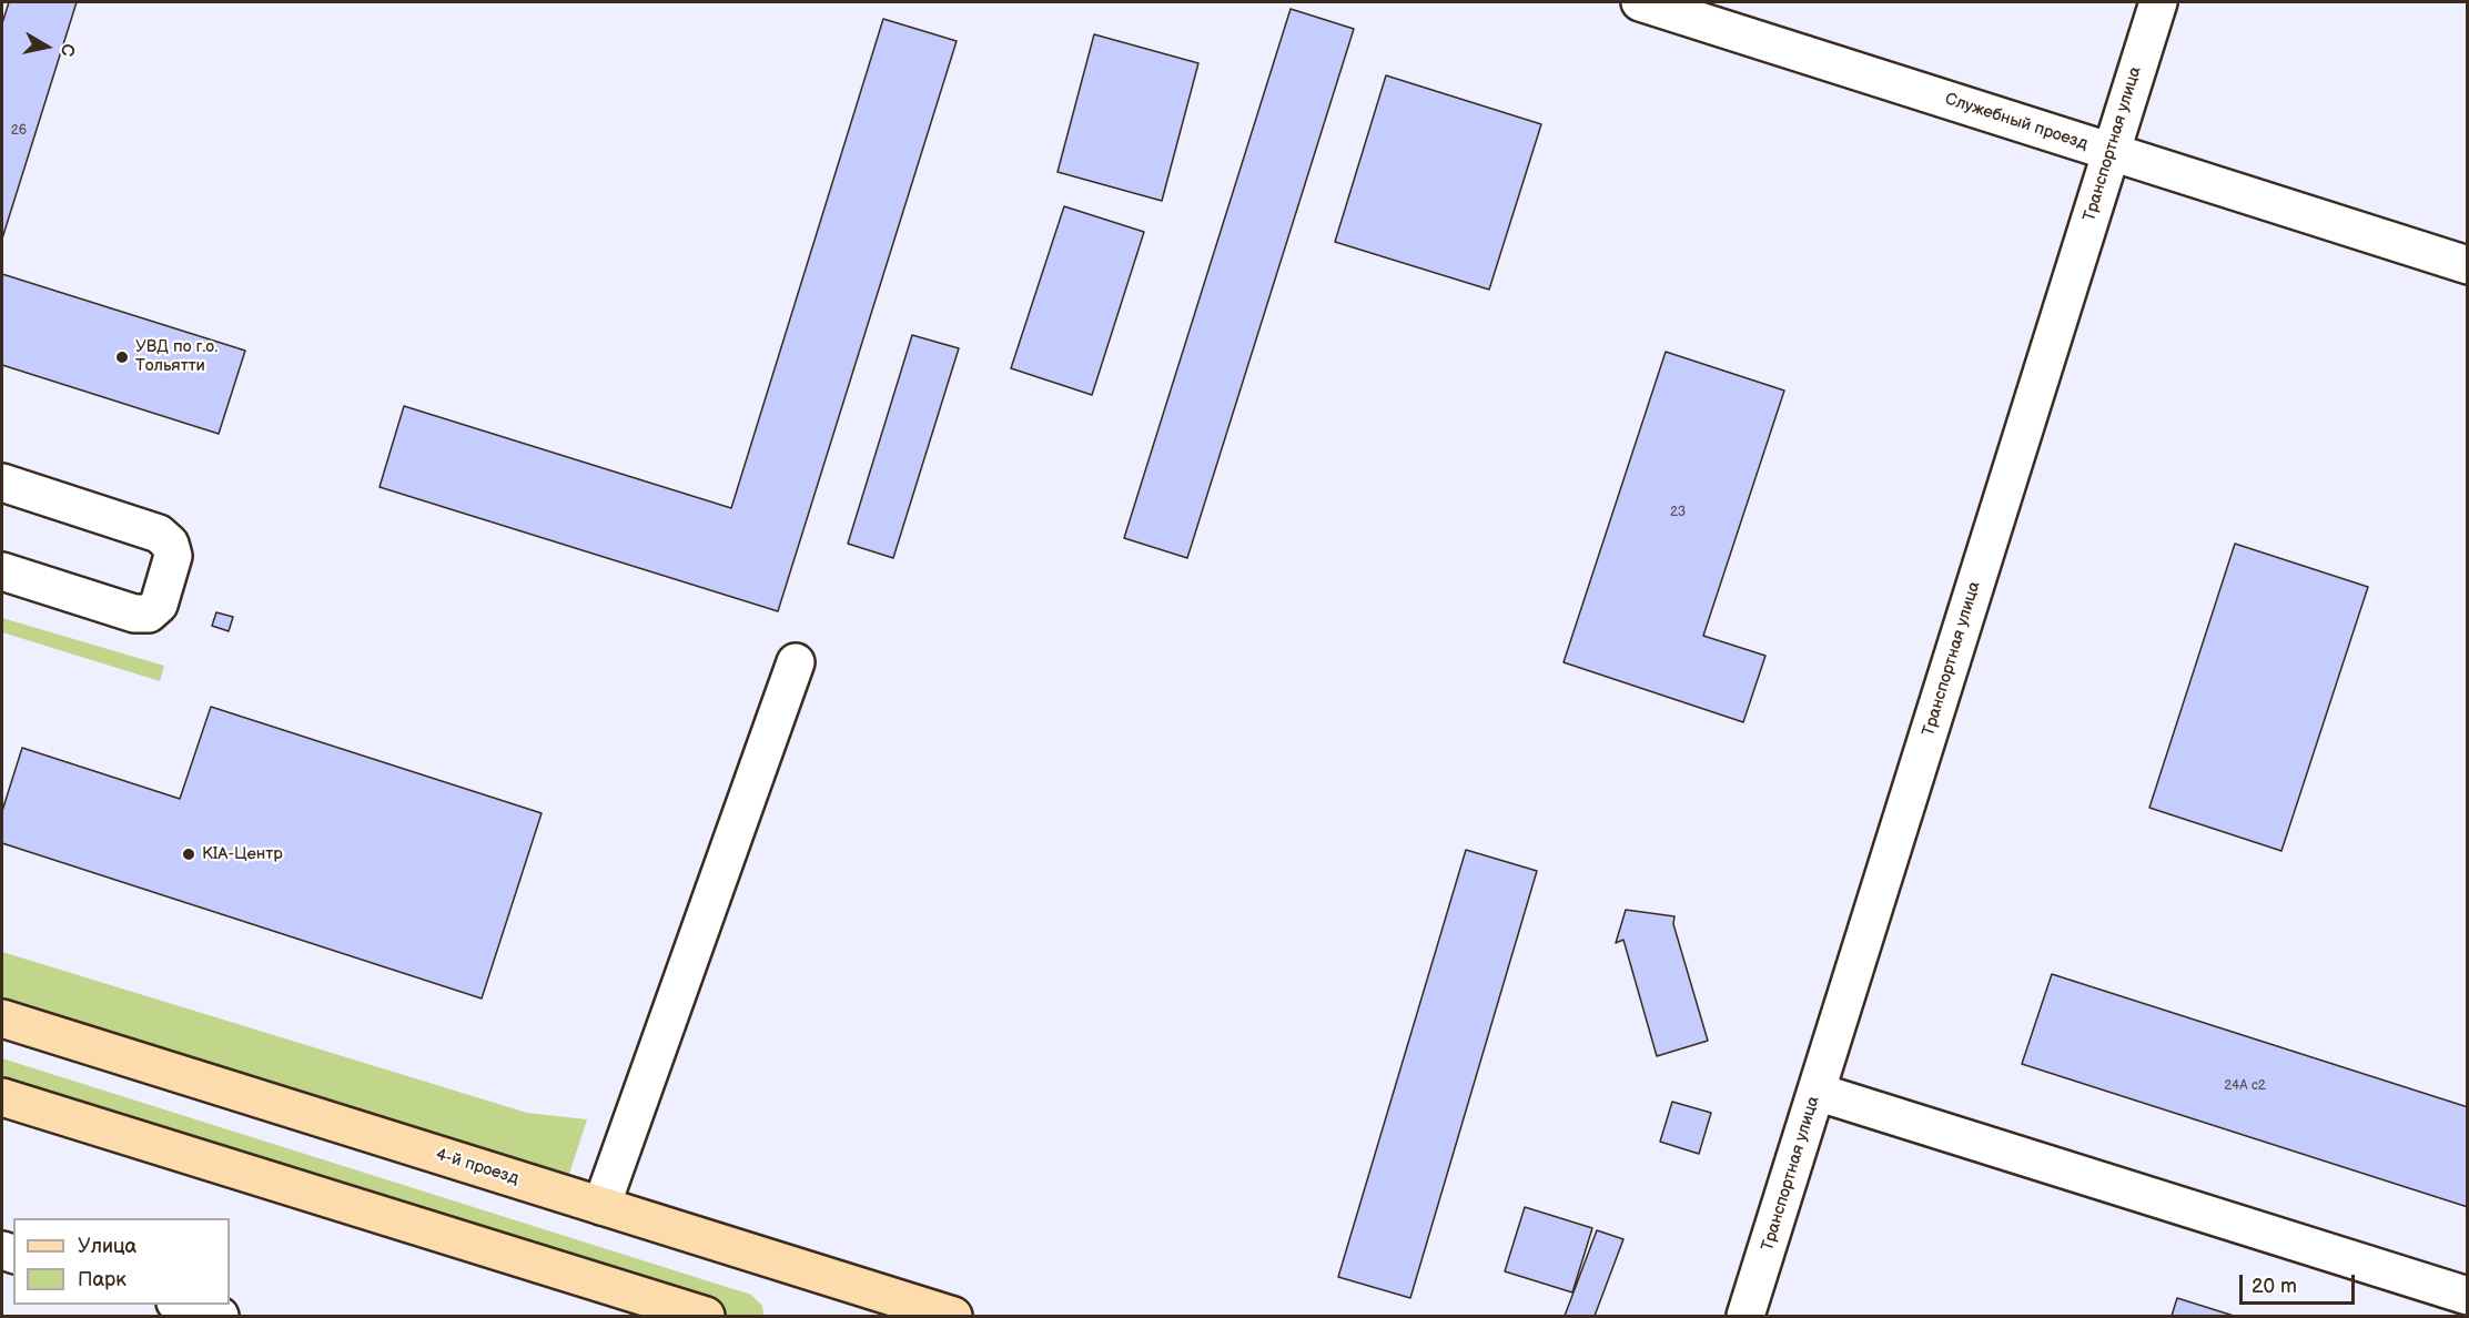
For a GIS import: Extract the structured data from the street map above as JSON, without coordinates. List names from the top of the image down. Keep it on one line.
{"streets":{"main road":["4-й проезд"],"street":["Служебный проезд","Транспортная улица"]},"crossings":[["Служебный проезд","Транспортная улица"]],"places":["УВД по г.о. Тольятти","KIA-Центр"],"house_numbers":["26","23","24А с2"],"legend":["Улица","Парк"],"scale_bar":"20 m","north":"right"}
